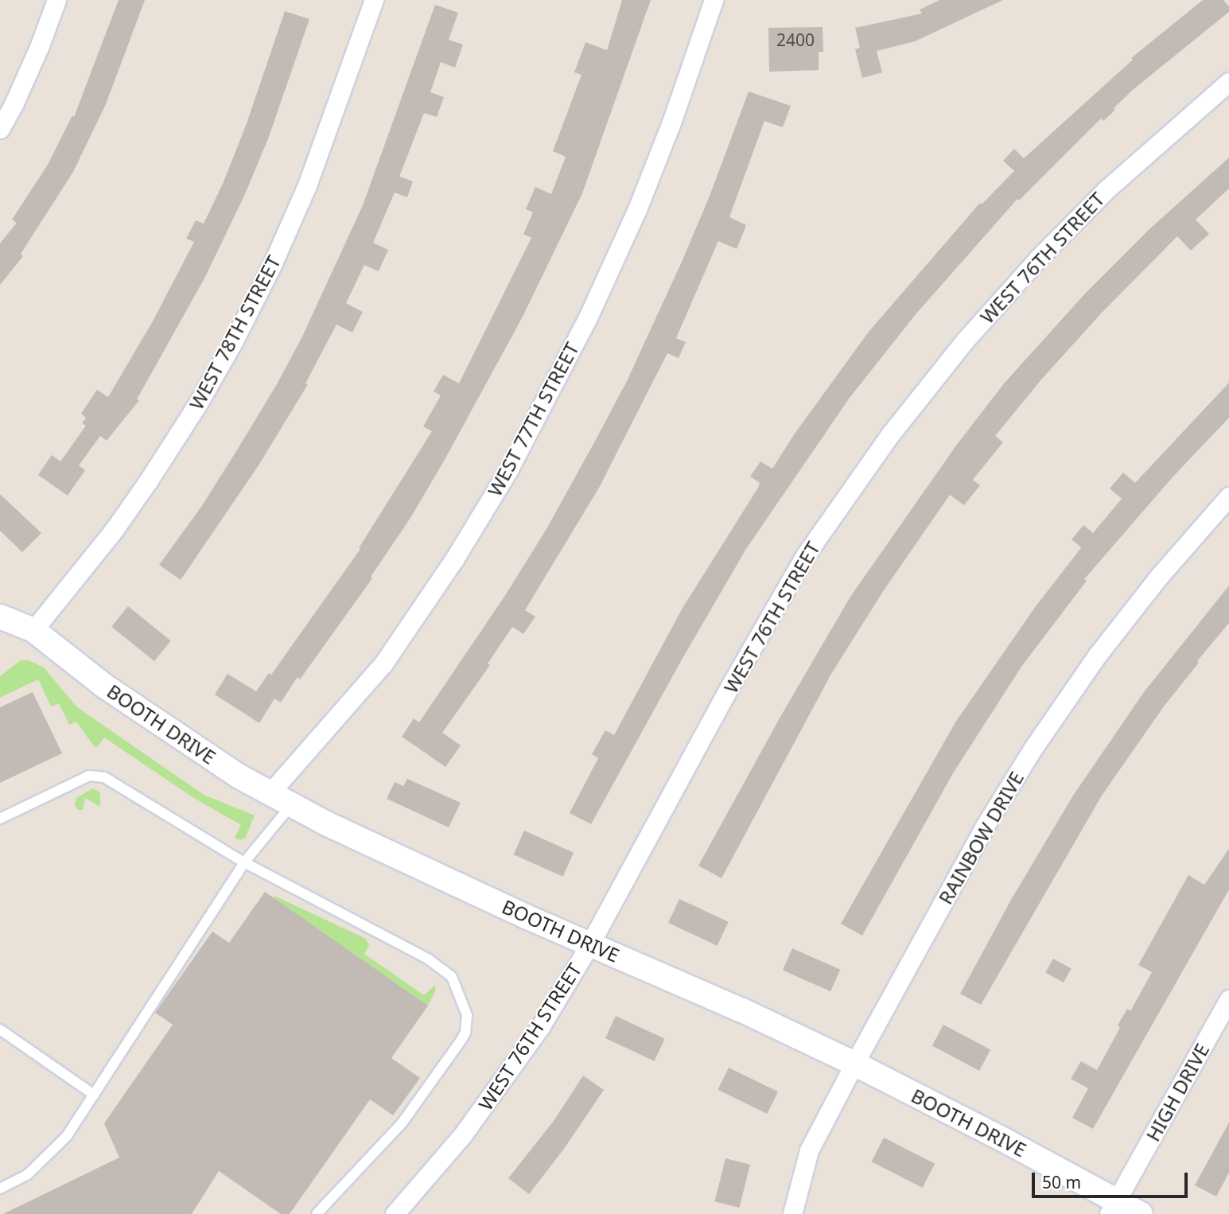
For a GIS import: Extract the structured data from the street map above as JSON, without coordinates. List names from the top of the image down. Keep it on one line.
{"streets":{"street":["WEST 76TH STREET","WEST 78TH STREET","WEST 77TH STREET","BOOTH DRIVE","RAINBOW DRIVE","HIGH DRIVE"]},"crossings":[["WEST 76TH STREET","BOOTH DRIVE"],["WEST 78TH STREET","BOOTH DRIVE"],["WEST 77TH STREET","BOOTH DRIVE"],["BOOTH DRIVE","RAINBOW DRIVE"],["BOOTH DRIVE","HIGH DRIVE"]],"house_numbers":["2400"],"scale_bar":"50 m"}
